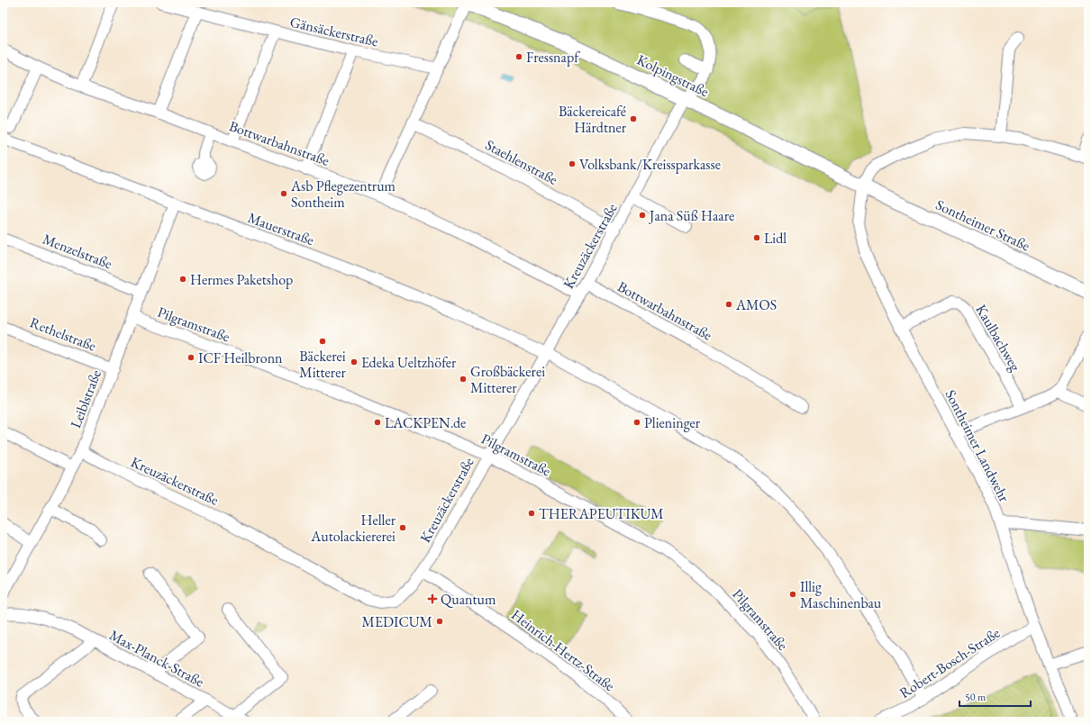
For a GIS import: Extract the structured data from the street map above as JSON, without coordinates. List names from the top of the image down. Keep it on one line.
{"streets":{"main road":["Kolpingstraße","Sontheimer Straße"],"street":["Gänsäckerstraße","Bottwarbahnstraße","Staehlenstraße","Mauerstraße","Kreuzäckerstraße","Menzelstraße","Pilgramstraße","Rethelstraße","Kaulbachweg","Leiblstraße","Sontheimer Landwehr","Heinrich-Hertz-Straße","Max-Planck-Straße","Robert-Bosch-Straße"]},"crossings":[["Kolpingstraße","Sontheimer Straße"],["Kolpingstraße","Kreuzäckerstraße"],["Kolpingstraße","Sontheimer Landwehr"],["Bottwarbahnstraße","Kreuzäckerstraße"],["Staehlenstraße","Kreuzäckerstraße"],["Sontheimer Straße","Sontheimer Landwehr"],["Mauerstraße","Kreuzäckerstraße"],["Mauerstraße","Leiblstraße"],["Mauerstraße","Robert-Bosch-Straße"],["Kreuzäckerstraße","Pilgramstraße"],["Kreuzäckerstraße","Leiblstraße"],["Kreuzäckerstraße","Heinrich-Hertz-Straße"],["Menzelstraße","Leiblstraße"],["Pilgramstraße","Leiblstraße"],["Rethelstraße","Leiblstraße"],["Kaulbachweg","Sontheimer Landwehr"],["Sontheimer Landwehr","Robert-Bosch-Straße"]],"places":{"other":["Fressnapf","Bäckereicafé Härdtner","Volksbank/Kreissparkasse","Asb Pflegezentrum Sontheim","Jana Süß Haare","Lidl","Hermes Paketshop","AMOS","Bäckerei Mitterer","ICF Heilbronn","Edeka Ueltzhöfer","Großbäckerei Mitterer","LACKPEN.de","Plieninger","THERAPEUTIKUM","Heller Autolackiererei","Illig Maschinenbau","MEDICUM"],"health":["Quantum"]},"scale_bar":"50 m"}
